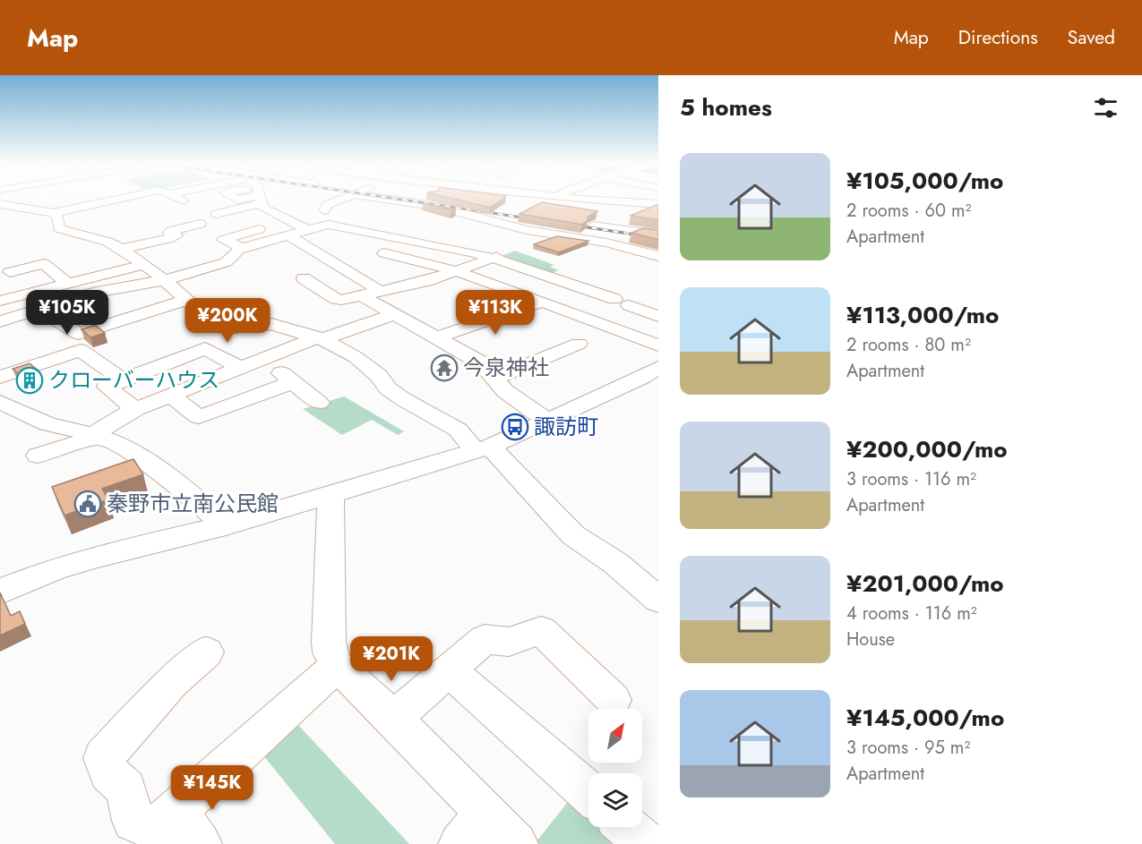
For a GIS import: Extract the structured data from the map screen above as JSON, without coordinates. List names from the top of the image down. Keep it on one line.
{"places":{"temple":["今泉神社"],"building":["クローバーハウス"],"bus stop":["諏訪町"],"public building":["秦野市立南公民館"]},"north":"top right","page":{"header":"Map","nav":["Map","Directions","Saved"],"heading":"5 homes","list":[{"name":"¥105,000/mo","note":"2 rooms · 60 m² · Apartment"},{"name":"¥113,000/mo","note":"2 rooms · 80 m² · Apartment"},{"name":"¥200,000/mo","note":"3 rooms · 116 m² · Apartment"},{"name":"¥201,000/mo","note":"4 rooms · 116 m² · House"},{"name":"¥145,000/mo","note":"3 rooms · 95 m² · Apartment"}],"price":["¥105K","¥113K","¥200K","¥201K","¥145K"]}}
